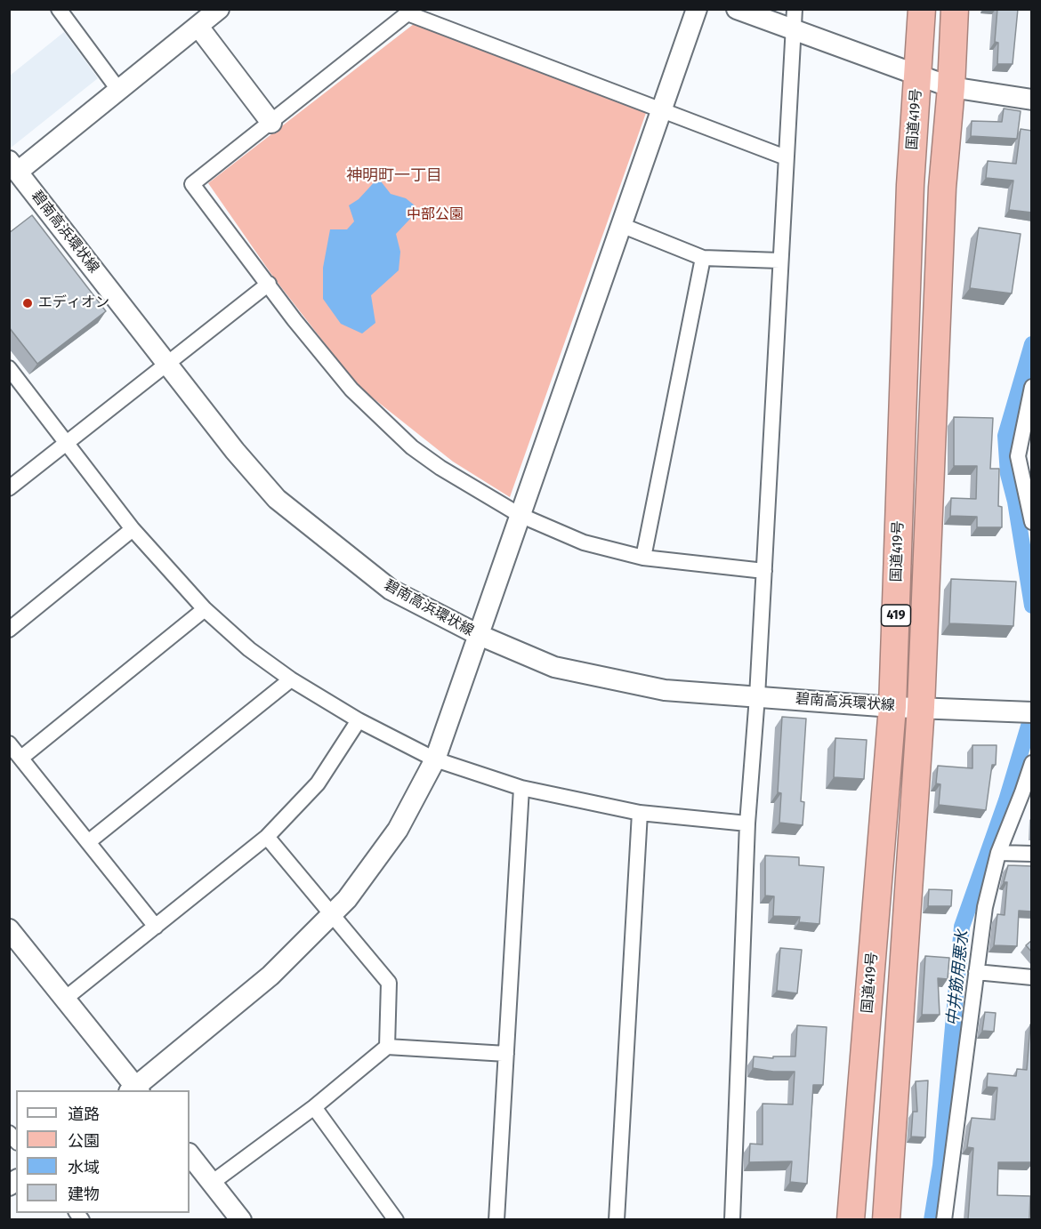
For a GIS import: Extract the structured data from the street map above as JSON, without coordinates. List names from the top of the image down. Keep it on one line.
{"streets":{"highway":["国道419号","419"],"street":["碧南高浜環状線"]},"crossings":[["国道419号","碧南高浜環状線"]],"districts":["神明町一丁目"],"water":["中井筋用悪水"],"parks":["中部公園"],"places":["エディオン"],"legend":["道路","公園","水域","建物"]}
